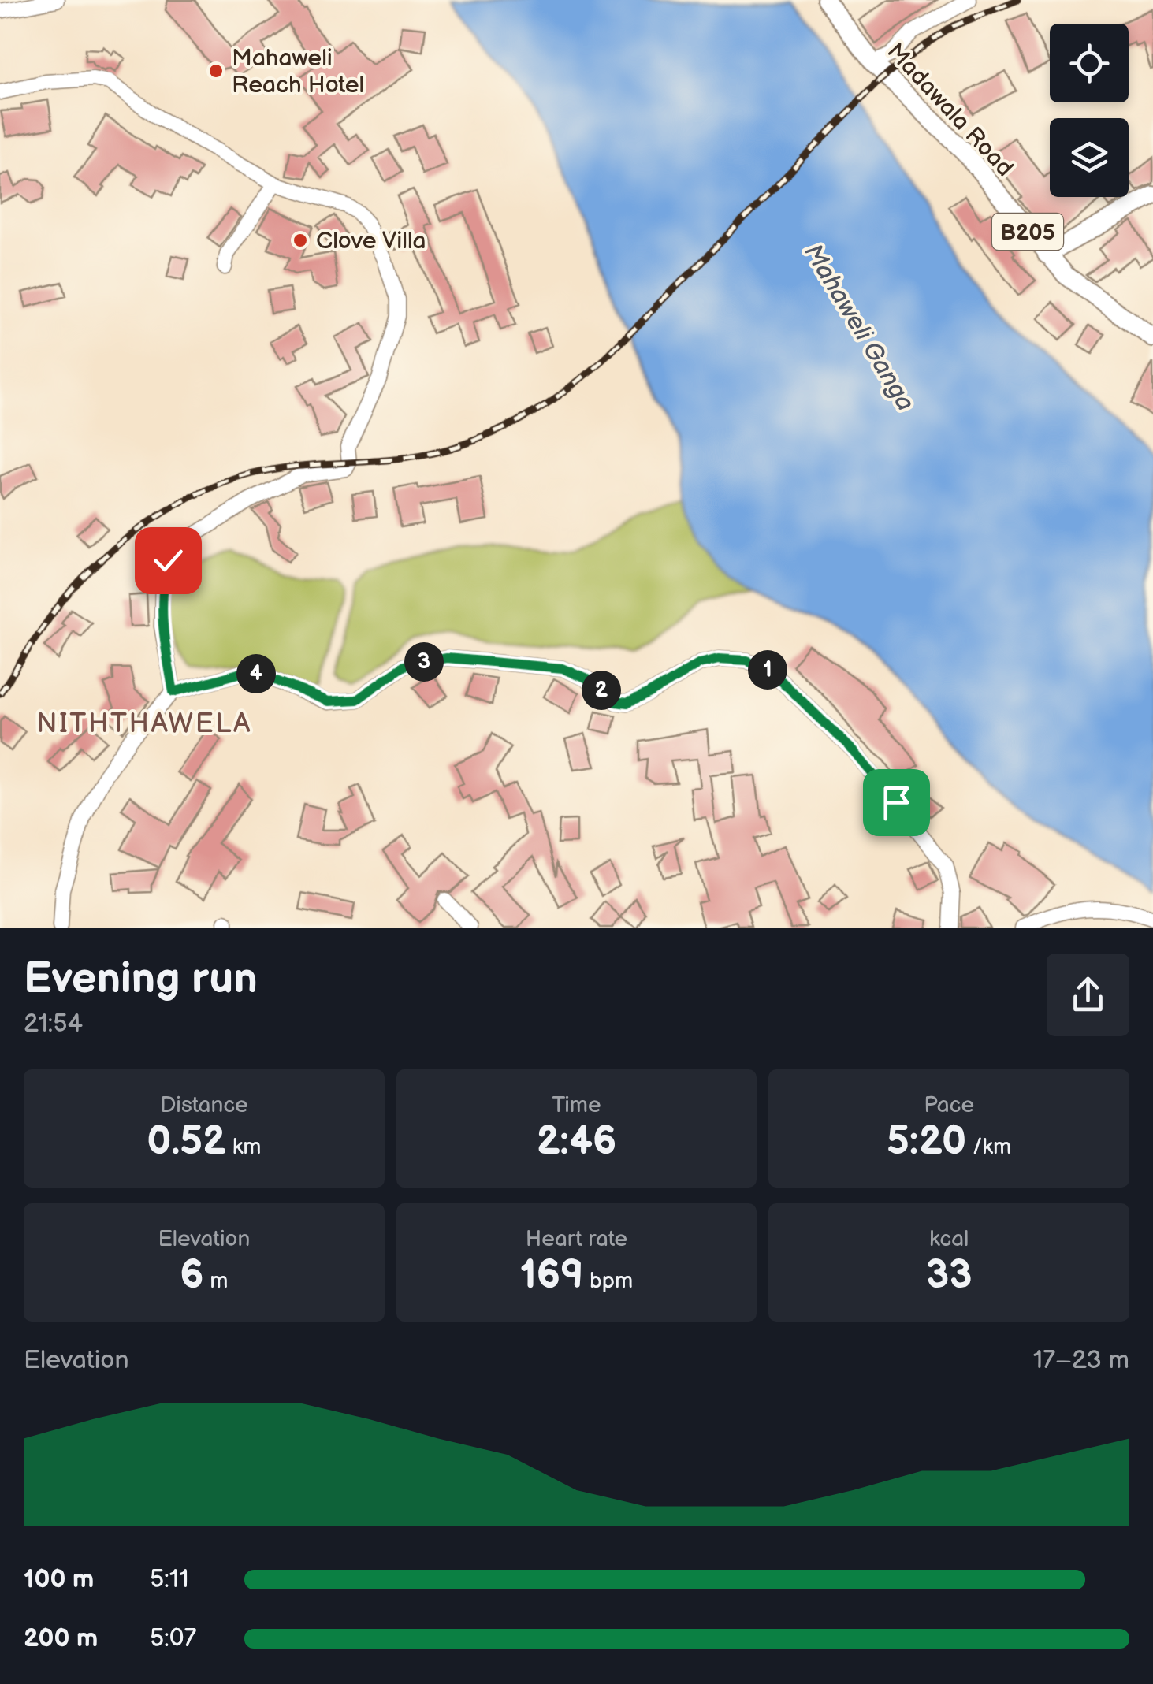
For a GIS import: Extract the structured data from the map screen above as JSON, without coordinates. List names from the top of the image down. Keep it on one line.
{"streets":{"main road":["Madawala Road","B205"]},"districts":["NITHTHAWELA"],"water":["Mahaweli Ganga"],"places":["Mahaweli Reach Hotel","Clove Villa"],"page":{"pins":["3","1","4","2"],"heading":["Evening run","21:54"],"stats":[["Distance","0.52 km"],["Time","2:46"],["Pace","5:20 /km"],["Elevation","6 m"],["Heart rate","169 bpm"],["kcal","33"]],"chart":["Elevation","17–23 m"],"list":[{"name":"100 m","note":"5:11"},{"name":"200 m","note":"5:07"}]}}
